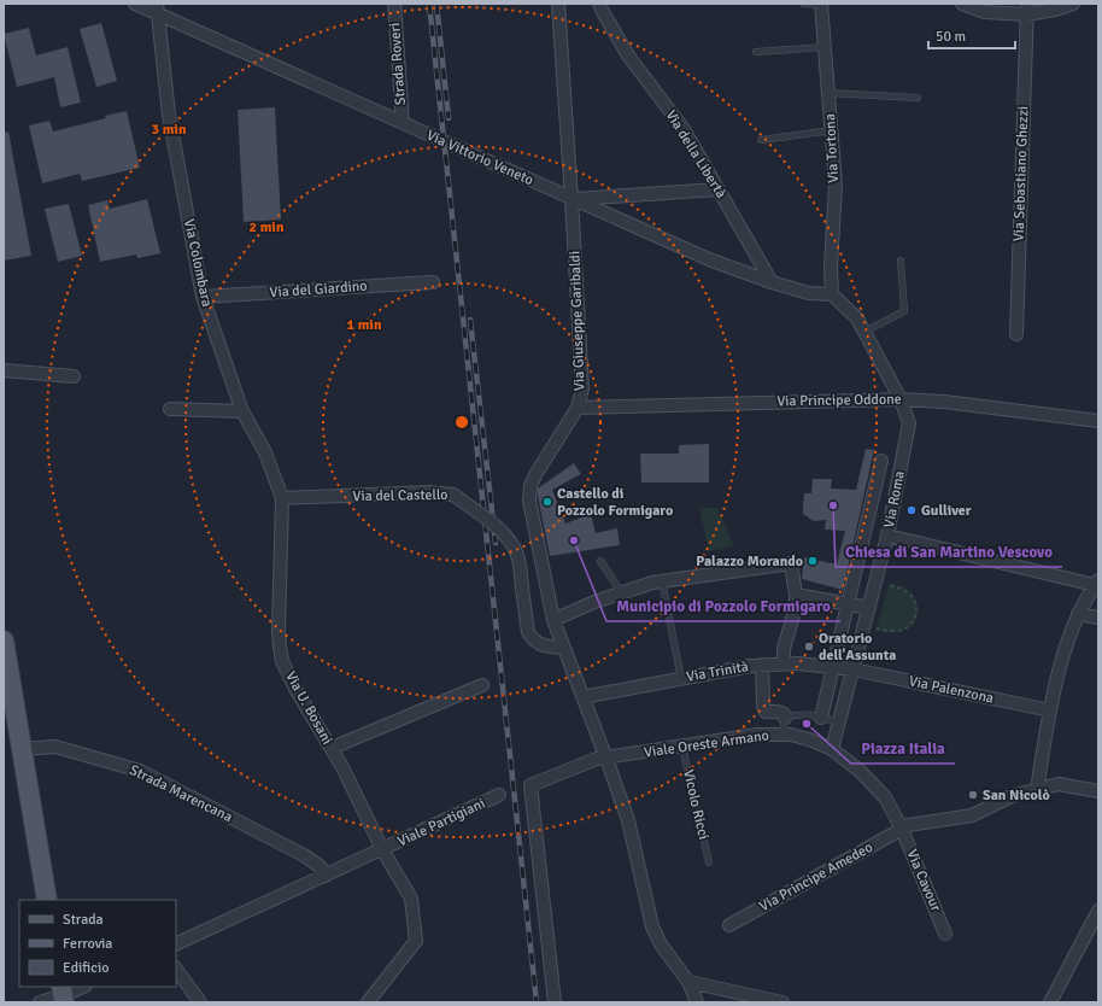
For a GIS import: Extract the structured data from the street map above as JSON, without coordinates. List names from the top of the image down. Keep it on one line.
{"streets":{"street":["Strada Roveri","Via Tortona","Via della Libertà","Via Vittorio Veneto","Via Sebastiano Ghezzi","Via Colombara","Via del Giardino","Via Giuseppe Garibaldi","Via Principe Oddone","Via del Castello","Via Roma","Via Trinità","Via Palenzona","Via U. Bosani","Viale Oreste Armano","Strada Marencana","Viale Partigiani","Via Principe Amedeo","Via Cavour"],"lane":["Vicolo Ricci"]},"crossings":[["Strada Roveri","Via Vittorio Veneto"],["Via Tortona","Via Vittorio Veneto"],["Via Tortona","Via Roma"],["Via della Libertà","Via Vittorio Veneto"],["Via Vittorio Veneto","Via Colombara"],["Via Vittorio Veneto","Via Giuseppe Garibaldi"],["Via Vittorio Veneto","Via Roma"],["Via Colombara","Via del Giardino"],["Via Colombara","Via del Castello"],["Via Colombara","Via U. Bosani"],["Via Giuseppe Garibaldi","Via Principe Oddone"],["Via Giuseppe Garibaldi","Via del Castello"],["Via Giuseppe Garibaldi","Via Trinità"],["Via Giuseppe Garibaldi","Viale Oreste Armano"],["Via Principe Oddone","Via Roma"],["Via del Castello","Via U. Bosani"],["Via Roma","Via Trinità"],["Via Roma","Via Palenzona"],["Via Roma","Viale Oreste Armano"],["Via Trinità","Via Palenzona"],["Via U. Bosani","Viale Partigiani"],["Viale Oreste Armano","Vicolo Ricci"],["Viale Oreste Armano","Via Principe Amedeo"],["Viale Oreste Armano","Via Cavour"],["Strada Marencana","Viale Partigiani"],["Via Principe Amedeo","Via Cavour"]],"places":["Castello di Pozzolo Formigaro","Chiesa di San Martino Vescovo","Gulliver","Municipio di Pozzolo Formigaro","Palazzo Morando","Oratorio dell'Assunta","Piazza Italia","San Nicolò"],"legend":["Strada","Ferrovia","Edificio"],"scale_bar":"50 m","rings":["3 min","2 min","1 min"]}
